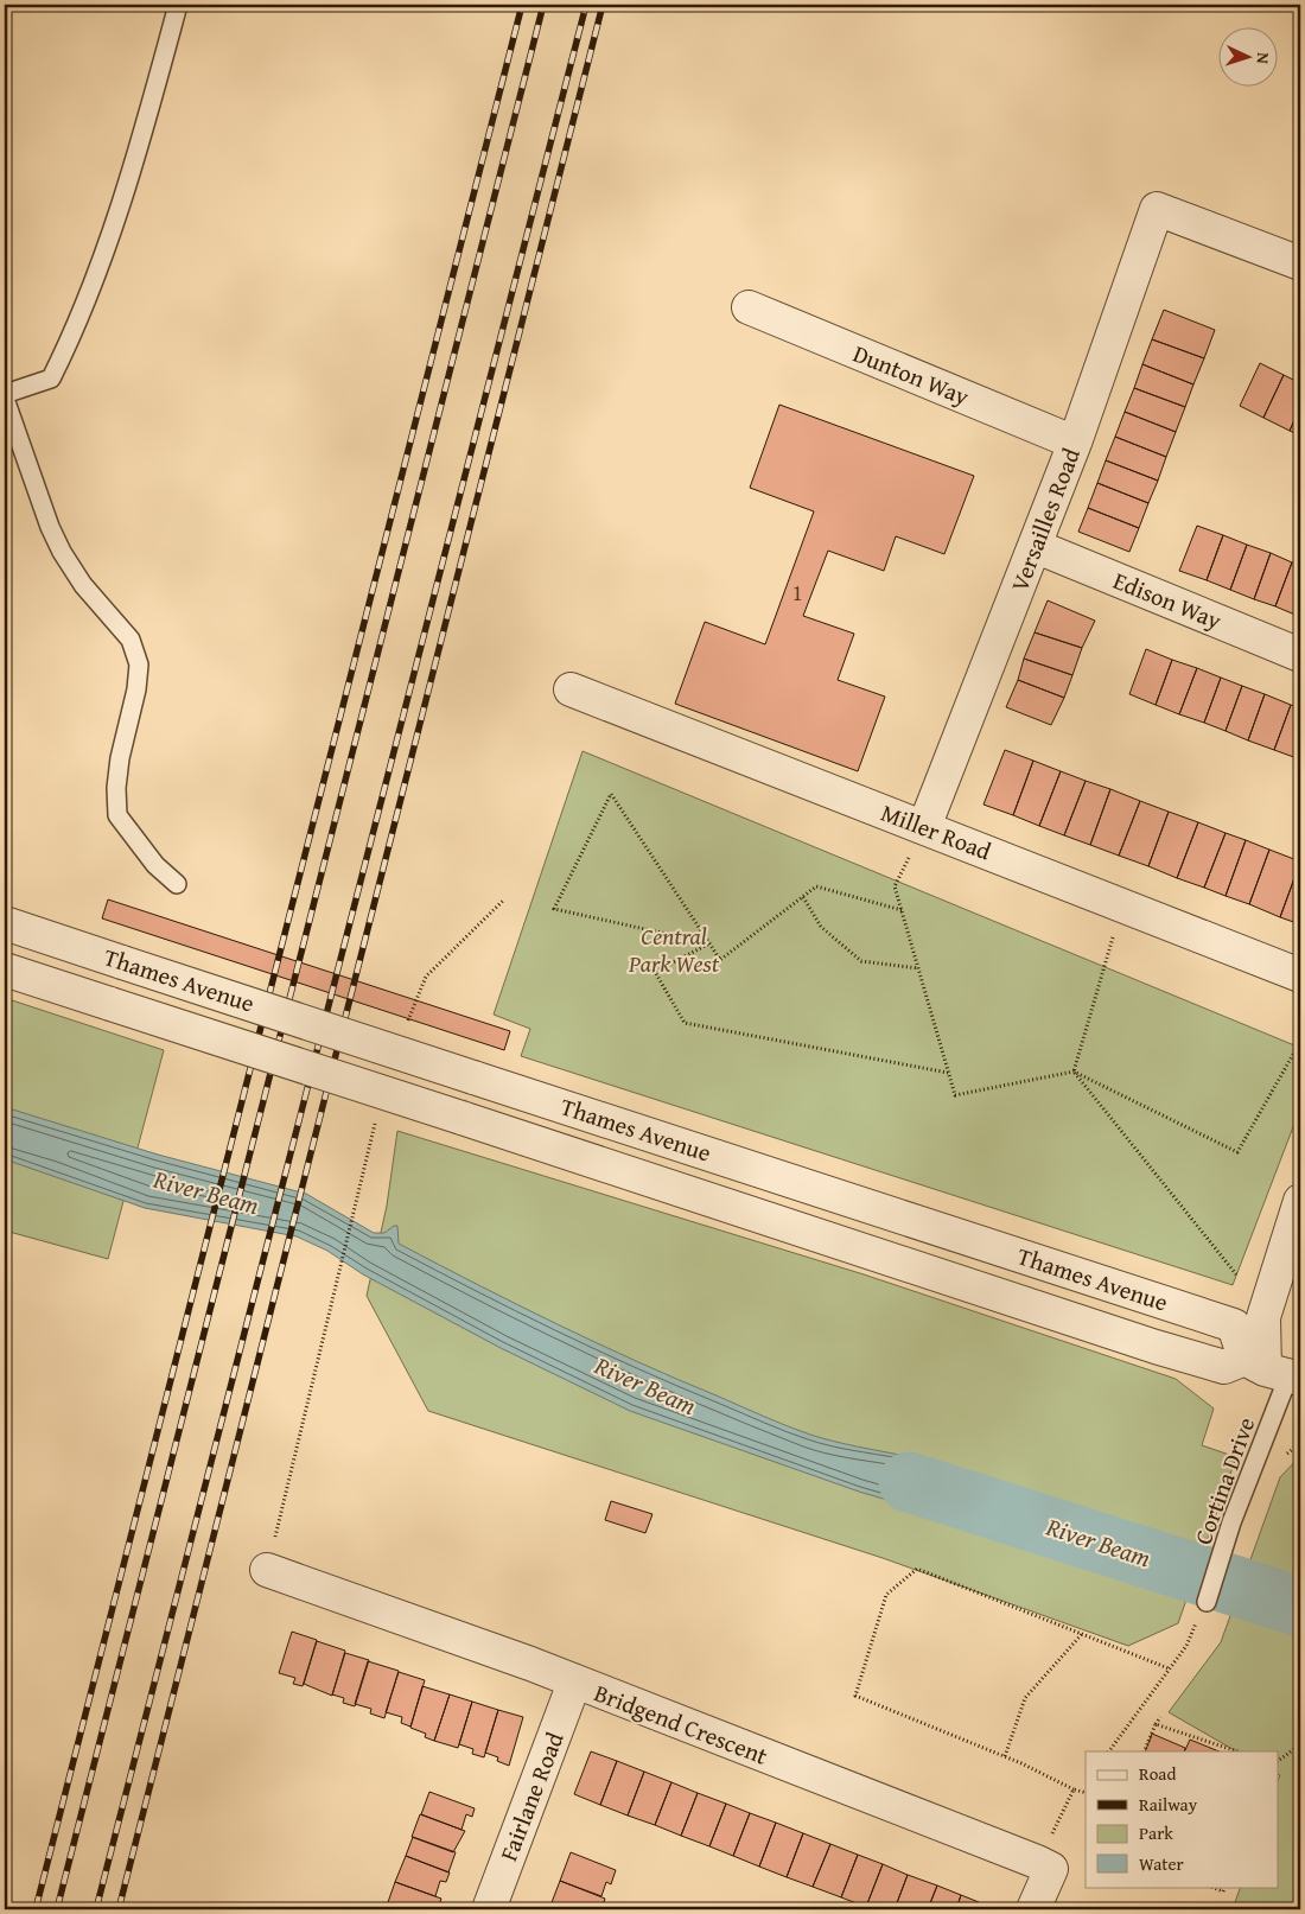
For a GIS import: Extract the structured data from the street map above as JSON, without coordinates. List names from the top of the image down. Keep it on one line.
{"streets":{"street":["Dunton Way","Versailles Road","Edison Way","Miller Road","Thames Avenue","Bridgend Crescent","Fairlane Road"],"lane":["Cortina Drive"]},"crossings":[["Dunton Way","Versailles Road"],["Versailles Road","Edison Way"],["Versailles Road","Miller Road"],["Thames Avenue","Cortina Drive"],["Bridgend Crescent","Fairlane Road"]],"water":["River Beam"],"parks":["Central Park West"],"house_numbers":["1"],"legend":["Road","Railway","Park","Water"],"north":"right"}
